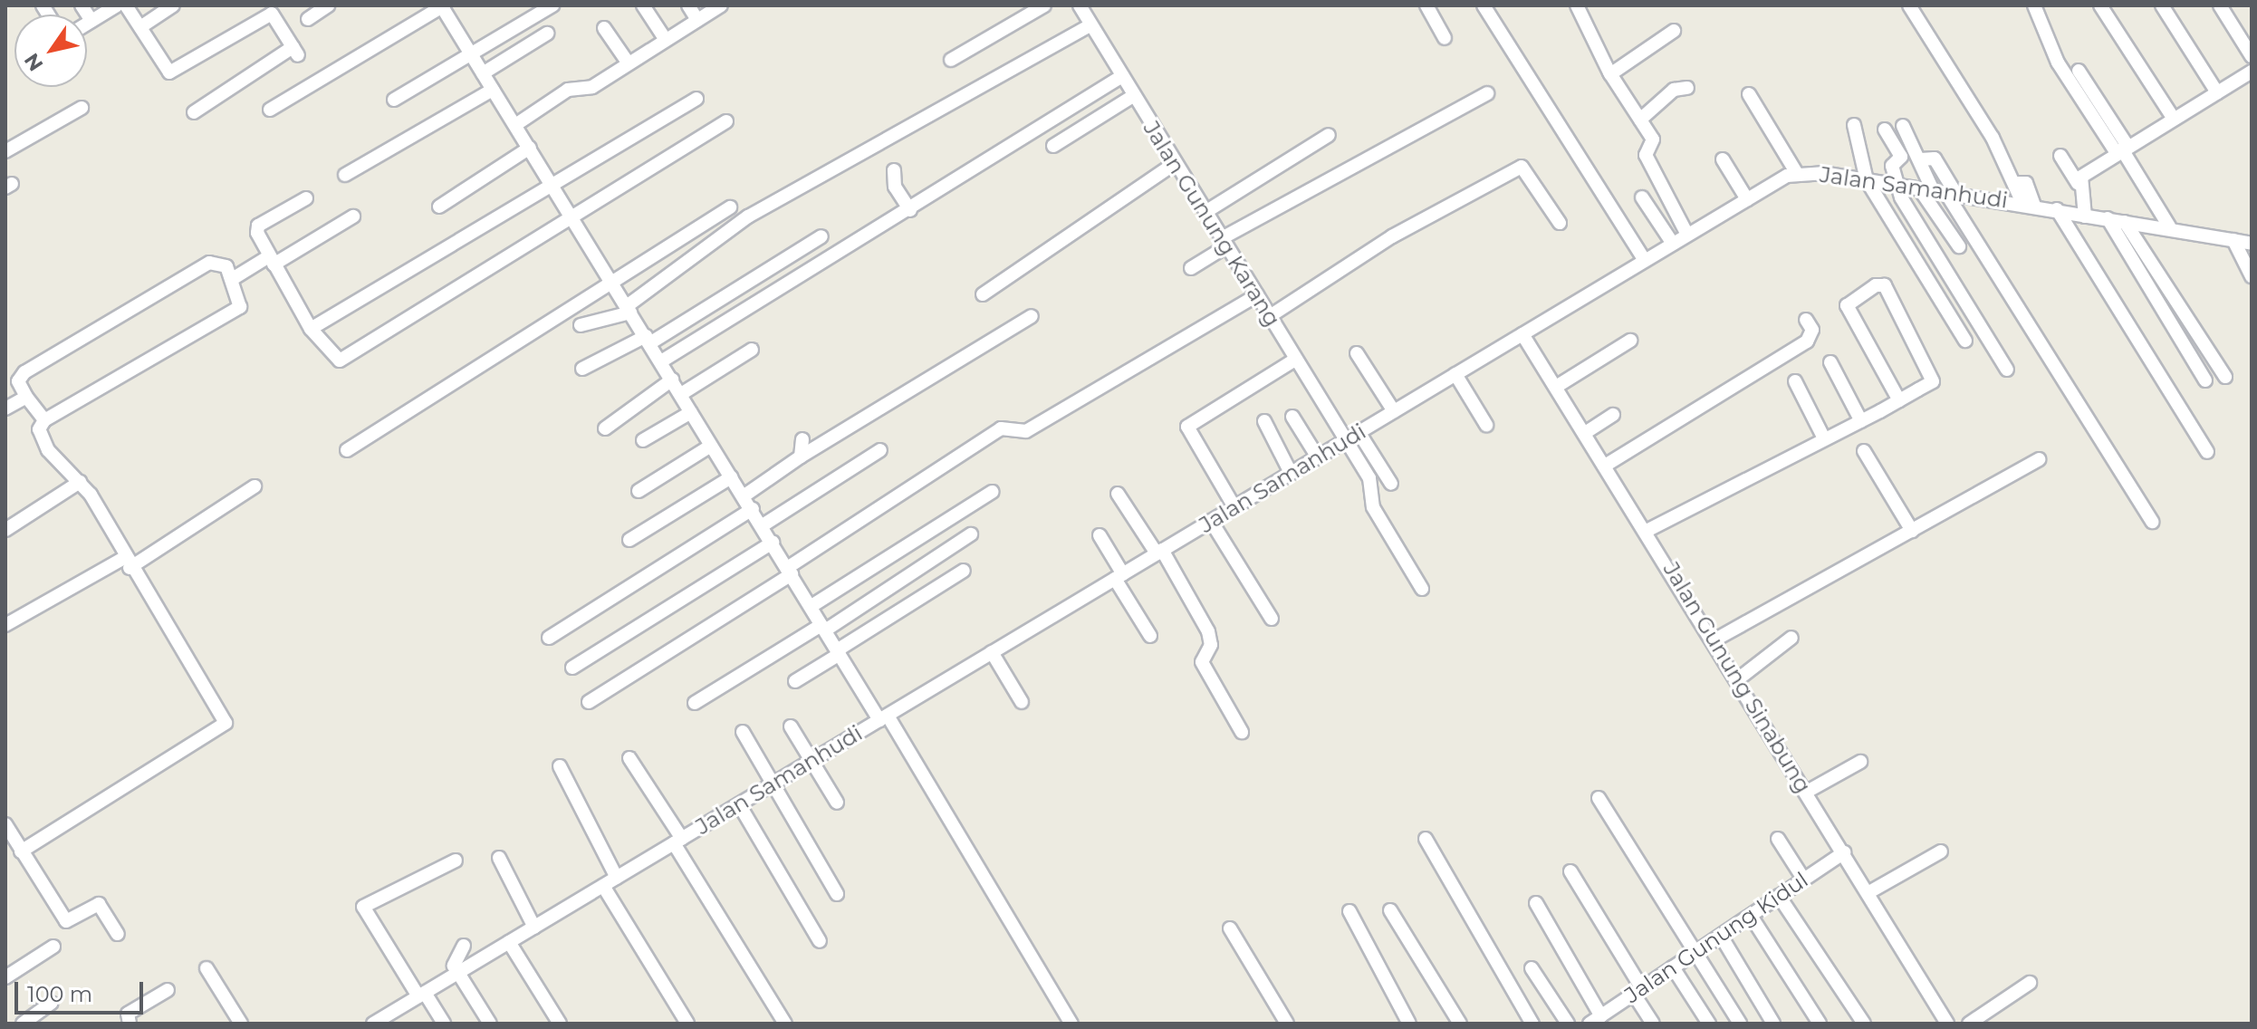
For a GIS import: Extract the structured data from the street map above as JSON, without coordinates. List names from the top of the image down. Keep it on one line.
{"streets":{"street":["Jalan Samanhudi","Jalan Gunung Karang","Jalan Gunung Sinabung","Jalan Gunung Kidul"]},"crossings":[["Jalan Samanhudi","Jalan Gunung Karang"],["Jalan Samanhudi","Jalan Gunung Sinabung"],["Jalan Gunung Sinabung","Jalan Gunung Kidul"]],"scale_bar":"100 m","north":"bottom left"}
